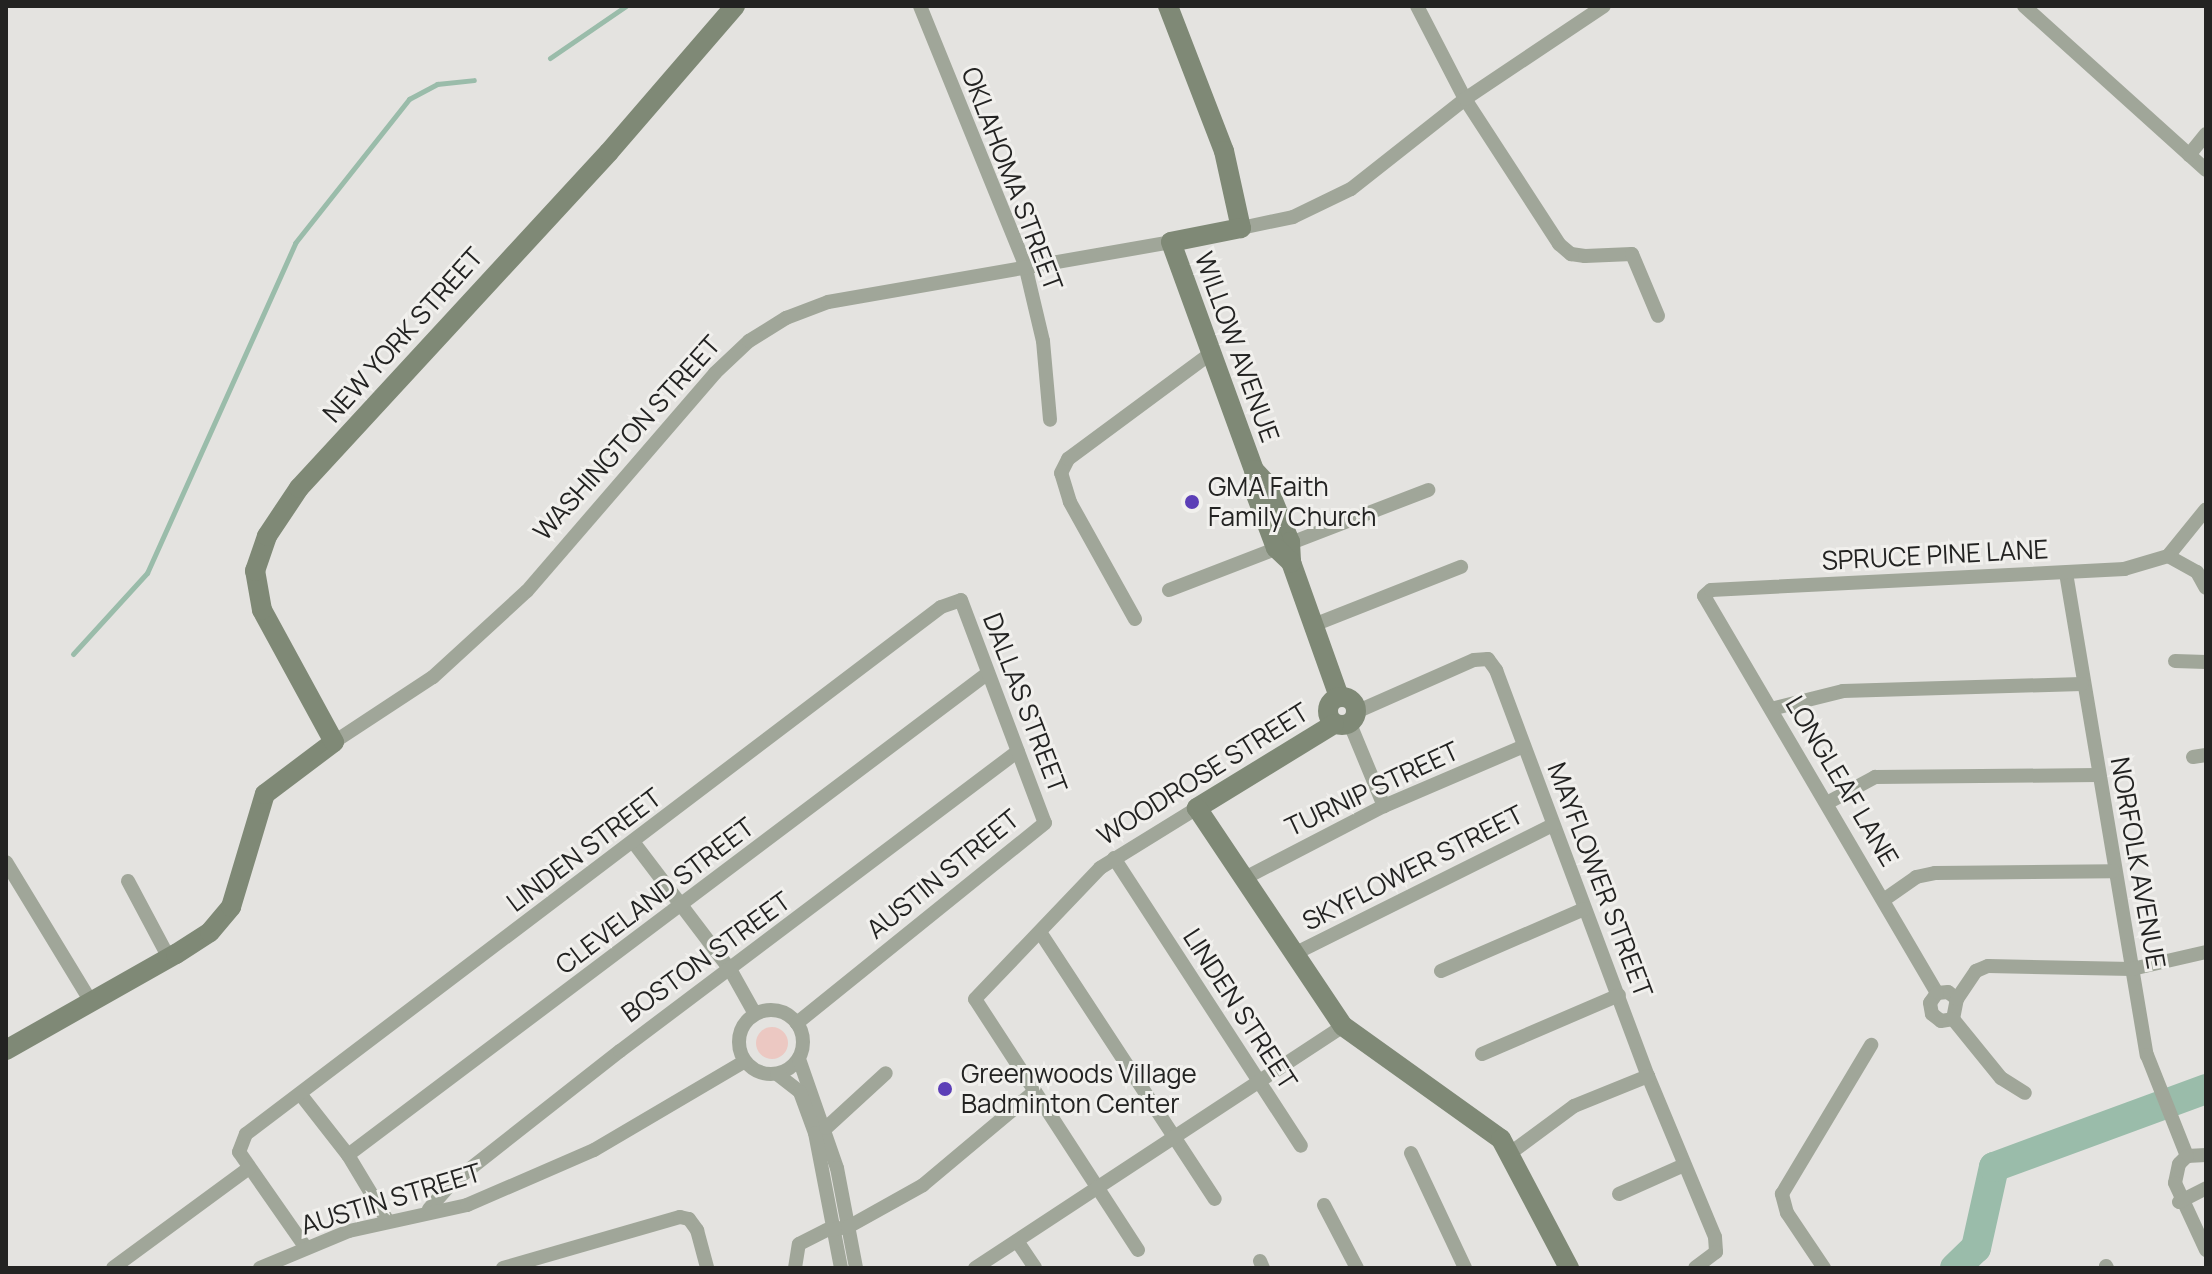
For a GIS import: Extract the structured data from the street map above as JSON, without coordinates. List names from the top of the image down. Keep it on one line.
{"streets":{"street":["OKLAHOMA STREET","NEW YORK STREET","WILLOW AVENUE","WASHINGTON STREET","SPRUCE PINE LANE","DALLAS STREET","WOODROSE STREET","LONGLEAF LANE","TURNIP STREET","LINDEN STREET","NORFOLK AVENUE","SKYFLOWER STREET","AUSTIN STREET","MAYFLOWER STREET","CLEVELAND STREET","BOSTON STREET"]},"crossings":[["OKLAHOMA STREET","WASHINGTON STREET"],["NEW YORK STREET","WASHINGTON STREET"],["WILLOW AVENUE","WASHINGTON STREET"],["WILLOW AVENUE","WOODROSE STREET"],["WILLOW AVENUE","TURNIP STREET"],["WILLOW AVENUE","MAYFLOWER STREET"],["SPRUCE PINE LANE","LONGLEAF LANE"],["SPRUCE PINE LANE","NORFOLK AVENUE"],["DALLAS STREET","LINDEN STREET"],["DALLAS STREET","AUSTIN STREET"],["DALLAS STREET","CLEVELAND STREET"],["DALLAS STREET","BOSTON STREET"],["WOODROSE STREET","LINDEN STREET"],["WOODROSE STREET","MAYFLOWER STREET"],["TURNIP STREET","MAYFLOWER STREET"],["SKYFLOWER STREET","MAYFLOWER STREET"],["AUSTIN STREET","BOSTON STREET"]],"places":["GMA Faith Family Church","Greenwoods Village Badminton Center"]}
